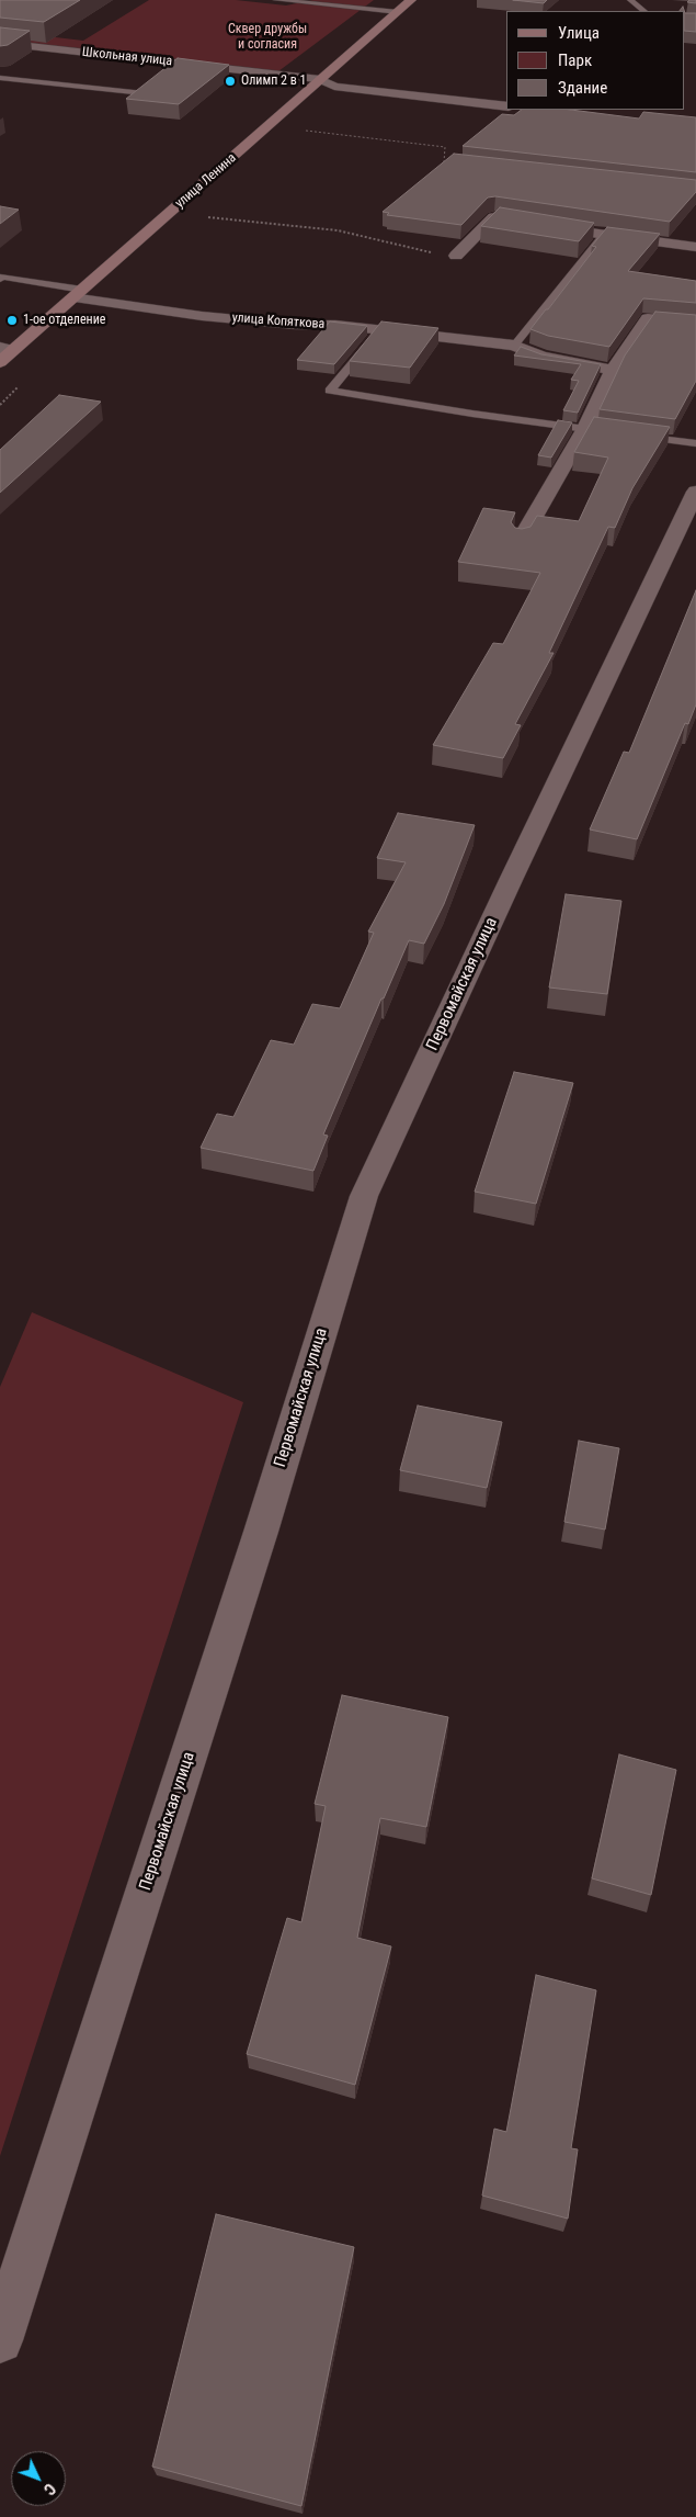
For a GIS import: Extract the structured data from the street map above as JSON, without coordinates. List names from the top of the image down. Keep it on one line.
{"streets":{"main road":["улица Ленина"],"street":["Школьная улица","улица Копяткова","Первомайская улица"]},"crossings":[["Школьная улица","улица Ленина"],["улица Ленина","улица Копяткова"]],"parks":["Сквер дружбы и согласия"],"places":["Олимп 2 в 1","1-ое отделение"],"legend":["Улица","Парк","Здание"],"north":"bottom right"}
